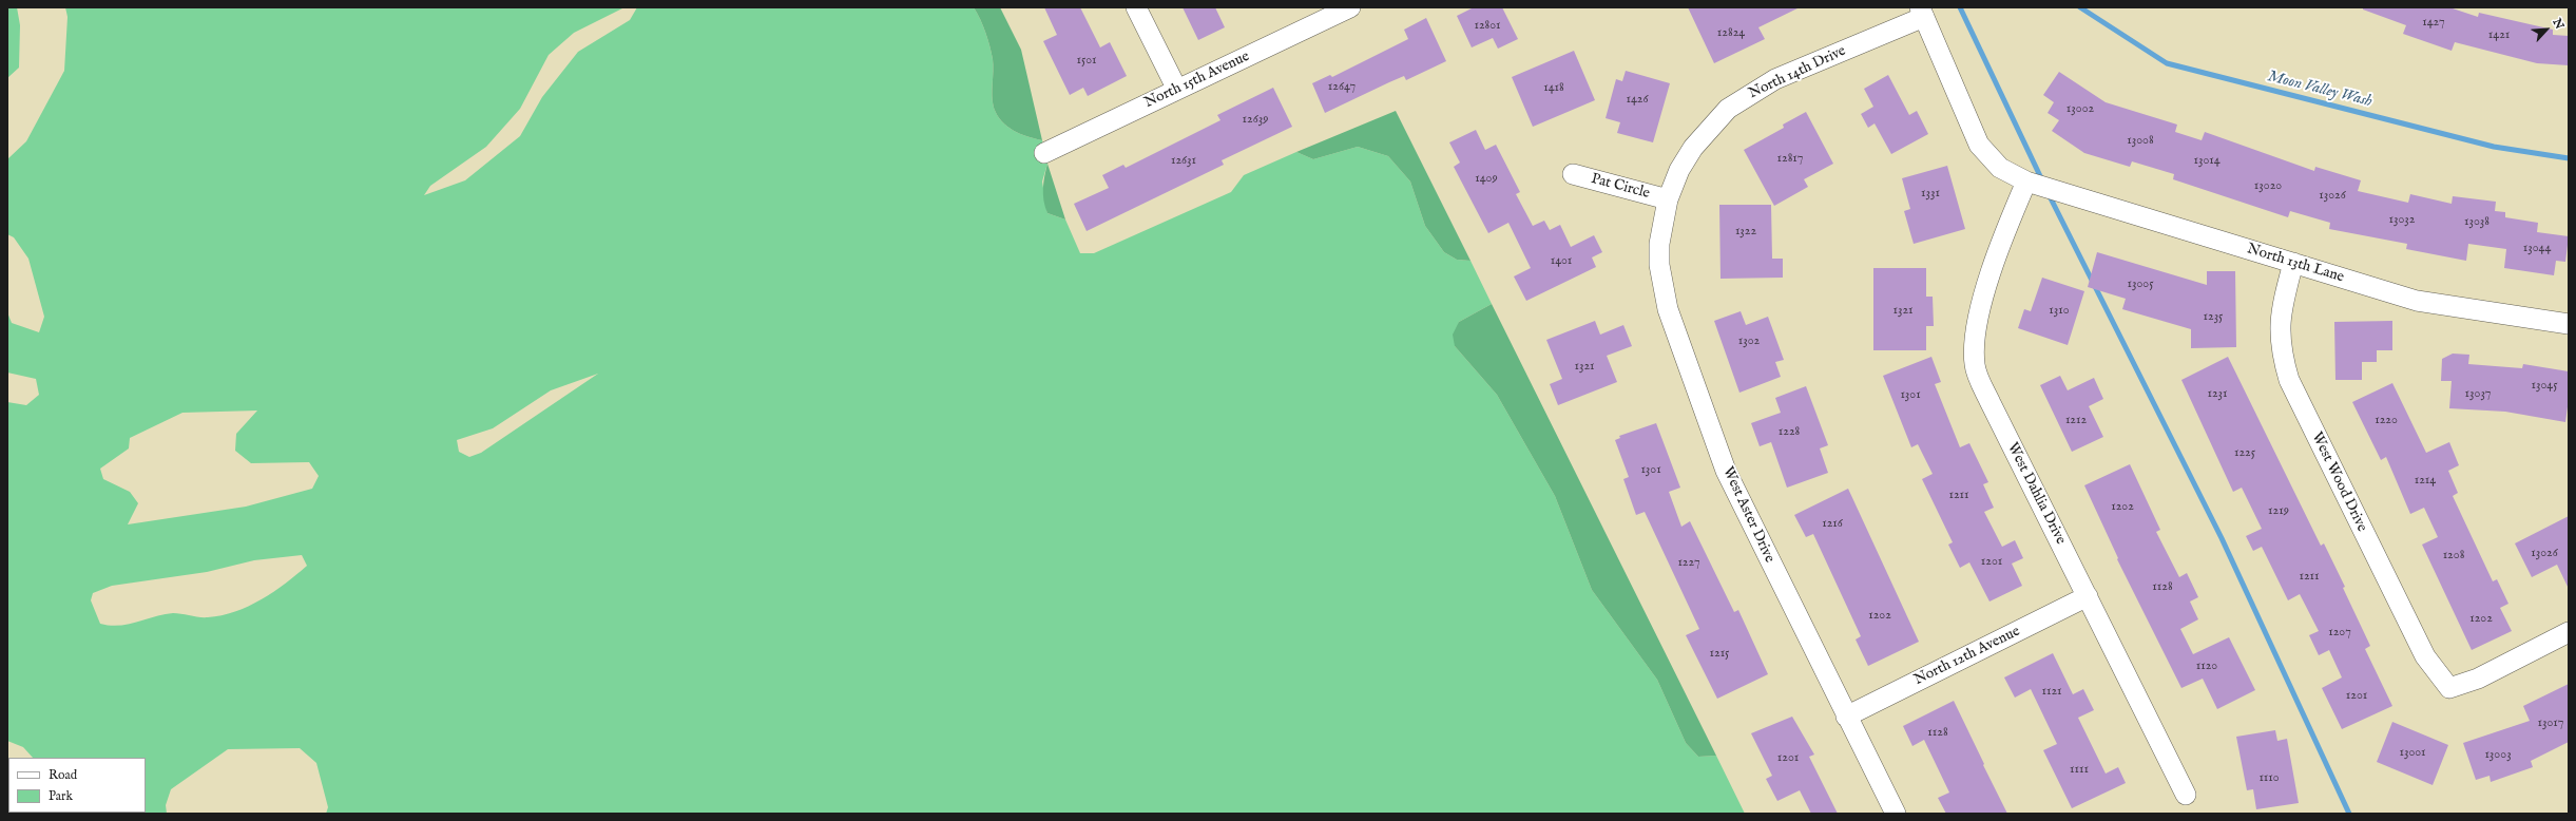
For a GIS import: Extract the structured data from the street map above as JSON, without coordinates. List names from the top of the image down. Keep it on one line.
{"streets":{"street":["North 14th Drive","North 15th Avenue","Pat Circle","North 13th Lane","West Wood Drive","West Dahlia Drive","West Aster Drive","North 12th Avenue"]},"crossings":[["North 14th Drive","Pat Circle"],["North 14th Drive","North 13th Lane"],["North 14th Drive","West Aster Drive"],["Pat Circle","West Aster Drive"],["North 13th Lane","West Wood Drive"],["North 13th Lane","West Dahlia Drive"],["West Dahlia Drive","North 12th Avenue"],["West Aster Drive","North 12th Avenue"]],"water":["Moon Valley Wash"],"house_numbers":["1427","12801","12824","1421","1501","12647","1418","1426","13002","12639","13008","12817","12631","13014","1409","13020","1331","13026","13032","13038","1322","13044","1401","13005","1321","1310","1235","1302","1321","13045","1231","13037","1301","1212","1220","1228","1225","1301","1214","1211","1202","1219","1216","13026","1208","1201","1227","1211","1128","1202","1202","1207","1215","1120","1121","1201","13017","1128","13001","13003","1201","1111","1110"],"legend":["Road","Park"],"north":"top right"}
